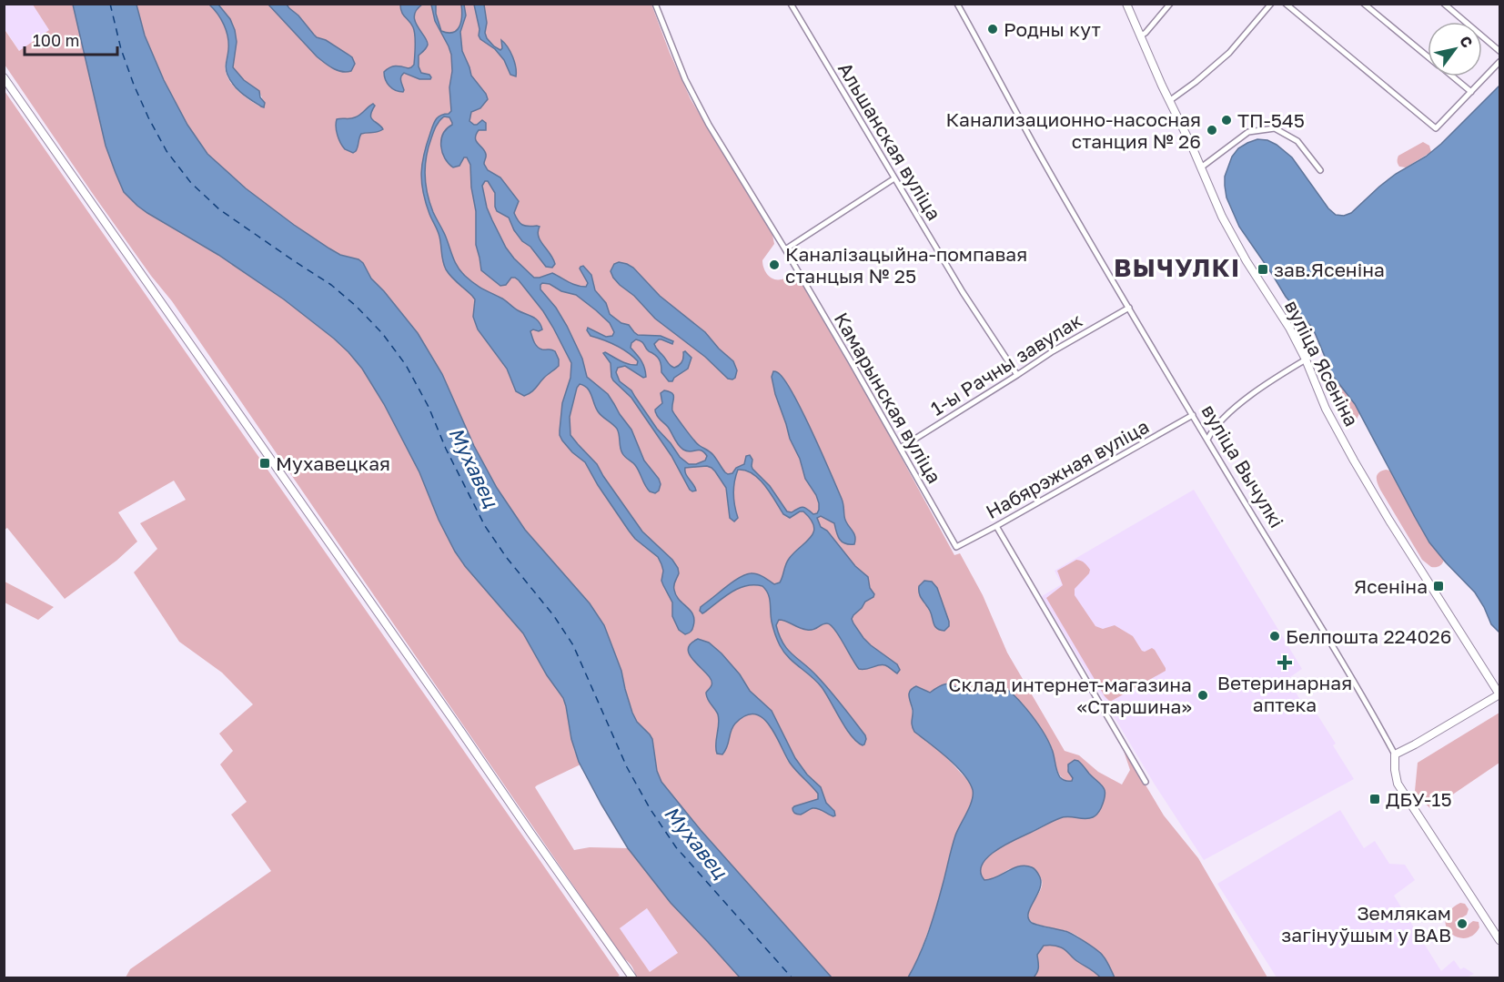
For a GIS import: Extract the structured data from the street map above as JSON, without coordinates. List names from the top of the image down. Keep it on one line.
{"streets":{"street":["Альшанская вуліца","вуліца Ясеніна","1-ы Рачны завулак","Камарынская вуліца","вуліца Вычулкі","Набярэжная вуліца"]},"crossings":[["Альшанская вуліца","1-ы Рачны завулак"],["1-ы Рачны завулак","Камарынская вуліца"],["1-ы Рачны завулак","вуліца Вычулкі"],["Камарынская вуліца","Набярэжная вуліца"],["вуліца Вычулкі","Набярэжная вуліца"]],"districts":["ВЫЧУЛКІ"],"water":["Мухавец"],"places":{"other":["Родны кут","ТП-545","Канализационно-насосная станция № 26","Каналізацыйна-помпавая станцыя № 25","Белпошта 224026","Склад интернет-магазина «Старшина»","Землякам загінуўшым у ВАВ"],"transit":["зав.Ясеніна","Мухавецкая","Ясеніна","ДБУ-15"],"health":["Ветеринарная аптека"]},"scale_bar":"100 m","north":"top right"}
